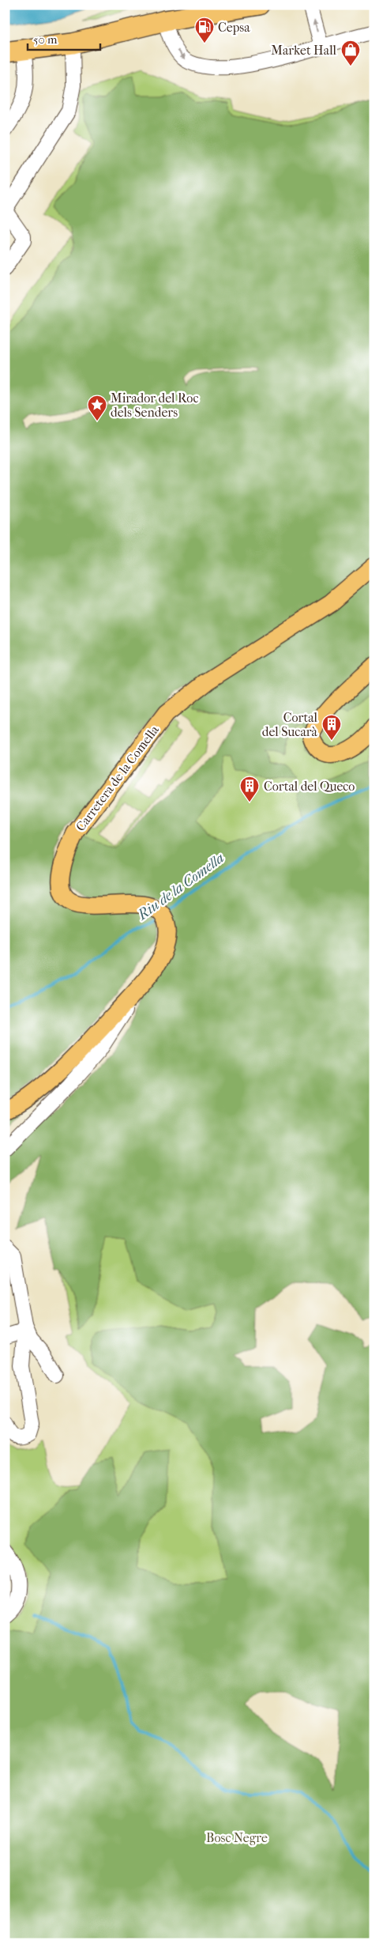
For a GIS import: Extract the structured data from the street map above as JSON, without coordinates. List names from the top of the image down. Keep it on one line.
{"streets":{"main road":["Carretera de la Comella"]},"water":["Riu de la Comella"],"parks":["Bosc Negre"],"places":{"fuel station":["Cepsa"],"shop":["Market Hall"],"place":["Mirador del Roc dels Senders"],"building":["Cortal del Sucarà","Cortal del Queco"]},"scale_bar":"50 m"}
